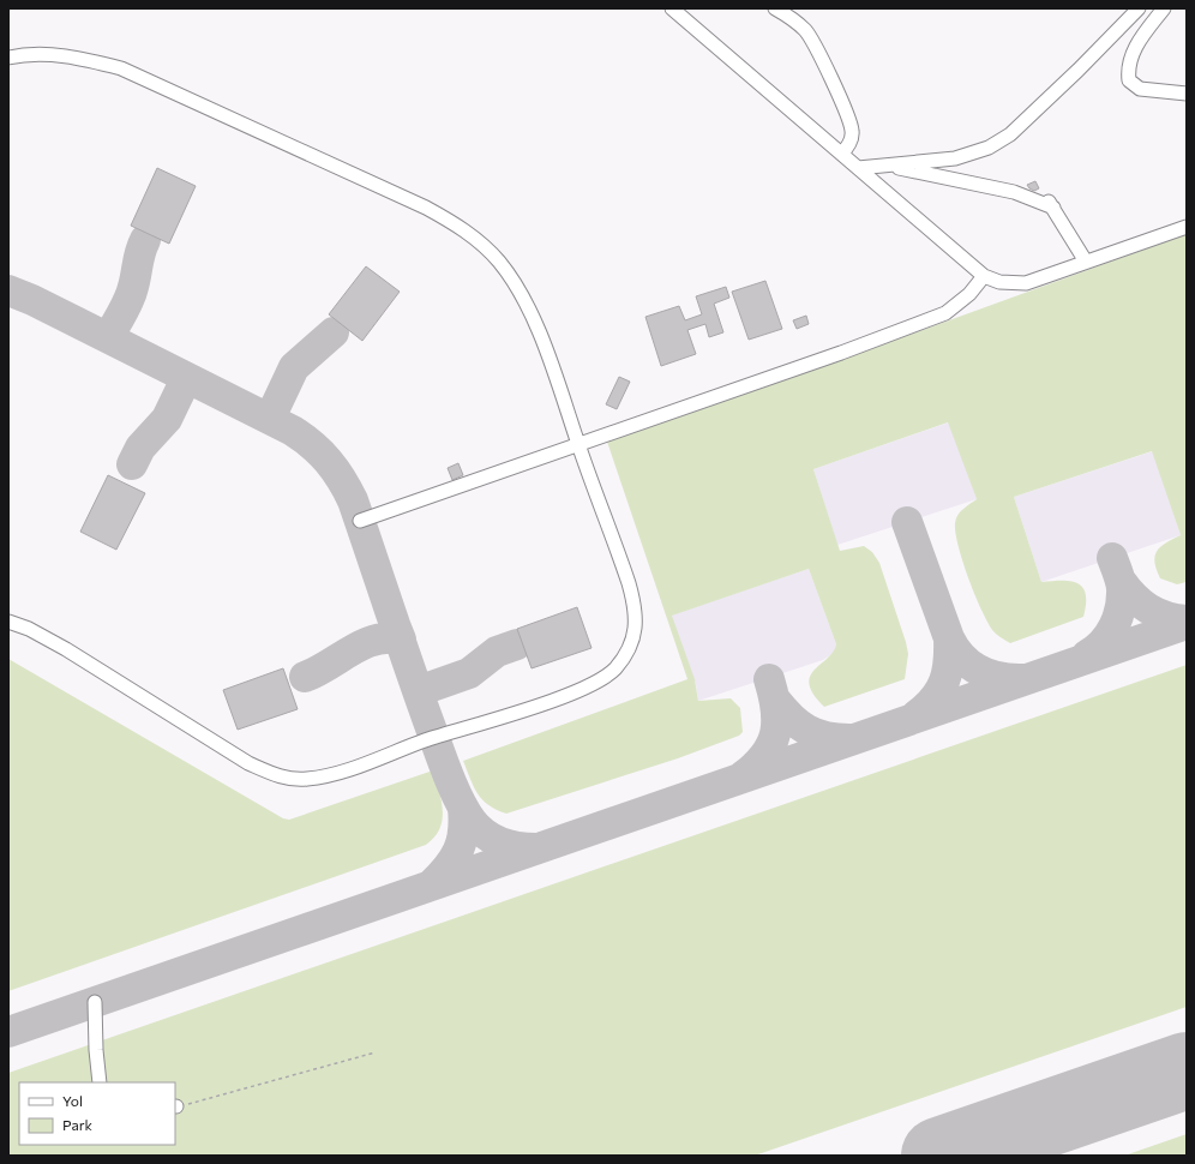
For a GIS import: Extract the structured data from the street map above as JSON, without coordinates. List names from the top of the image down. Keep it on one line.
{"legend":["Yol","Park"]}
